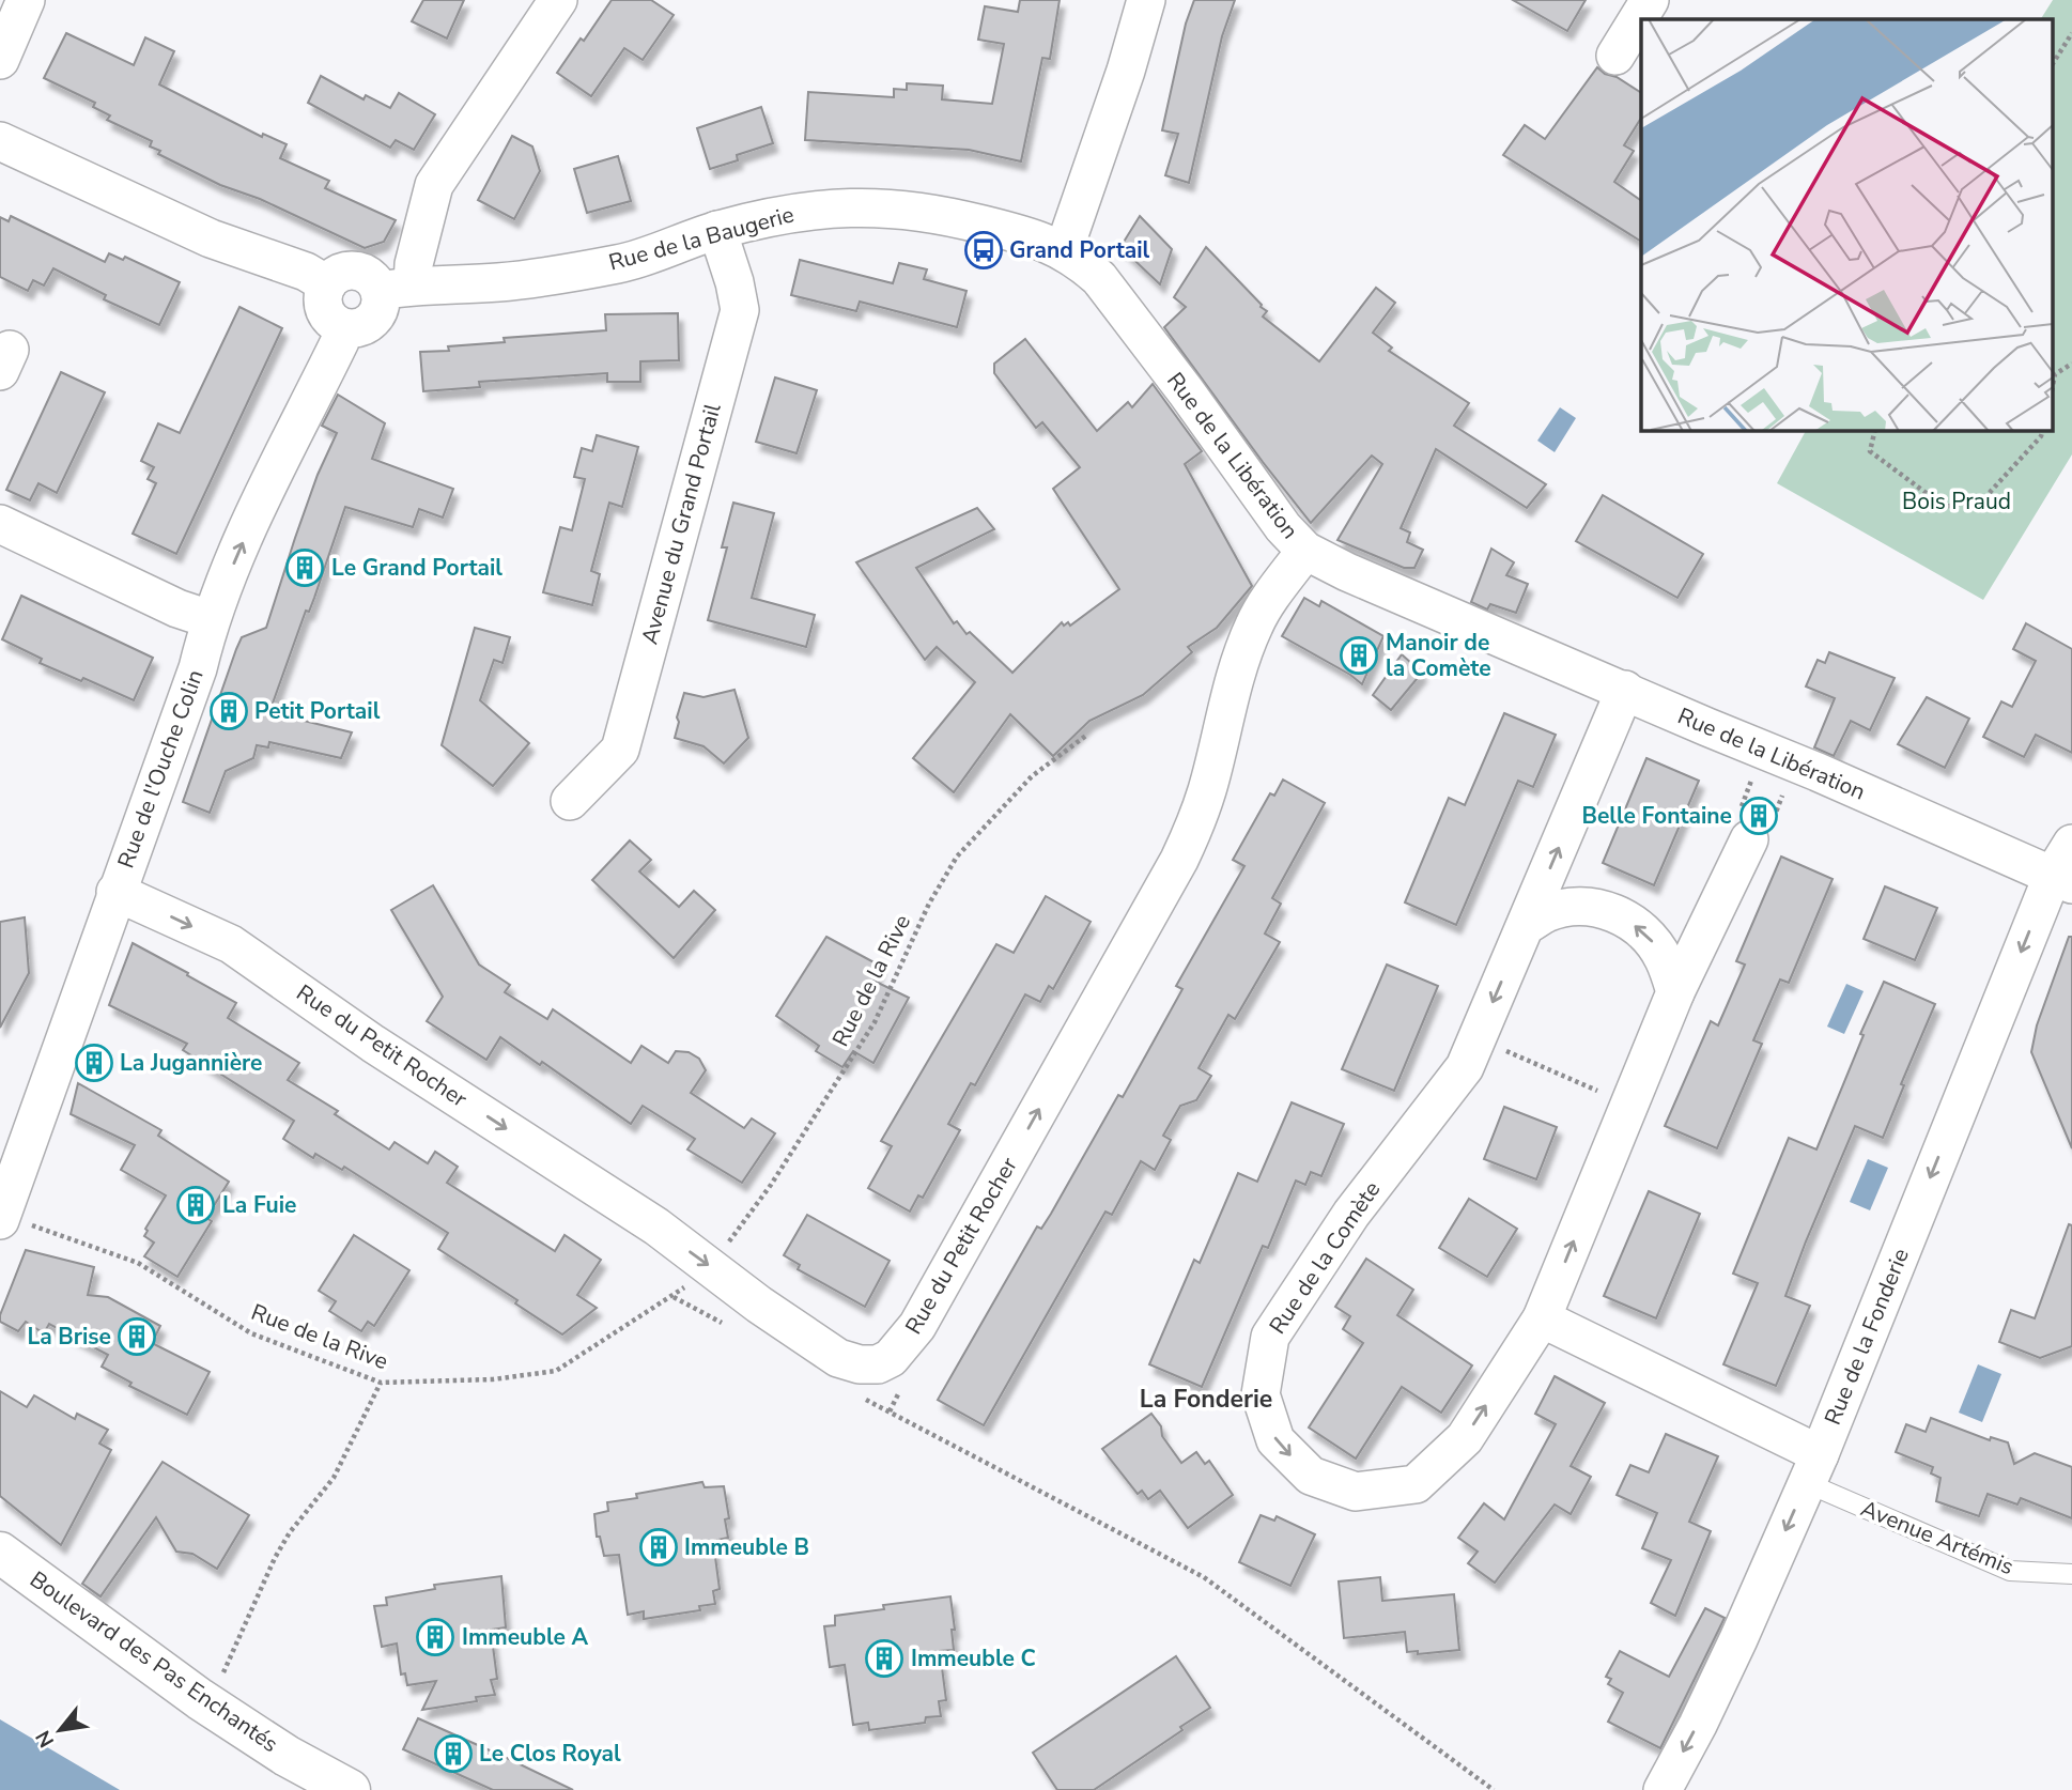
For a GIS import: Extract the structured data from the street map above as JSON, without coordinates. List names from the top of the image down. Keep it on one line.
{"streets":{"main road":["Boulevard des Pas Enchantés"],"street":["Rue de la Baugerie","Rue de la Libération","Avenue du Grand Portail","Rue de l'Ouche Colin","Rue du Petit Rocher","Rue de la Comète","Rue de la Fonderie"],"lane":["Avenue Artémis"],"path":["Rue de la Rive"]},"crossings":[["Rue de la Baugerie","Rue de la Libération"],["Rue de la Baugerie","Avenue du Grand Portail"],["Rue de la Libération","Rue du Petit Rocher"],["Rue de la Libération","Rue de la Comète"],["Rue de la Libération","Rue de la Fonderie"],["Rue de l'Ouche Colin","Rue de la Rive"],["Rue de l'Ouche Colin","Rue du Petit Rocher"],["Rue de la Rive","Rue du Petit Rocher"],["Rue de la Fonderie","Avenue Artémis"]],"one_way":["Rue de la Fonderie"],"districts":["La Fonderie"],"parks":["Bois Praud"],"places":{"bus stop":["Grand Portail"],"building":["Le Grand Portail","Manoir de la Comète","Petit Portail","Belle Fontaine","La Jugannière","La Fuie","La Brise","Immeuble B","Immeuble A","Immeuble C","Le Clos Royal"]},"north":"bottom left"}
